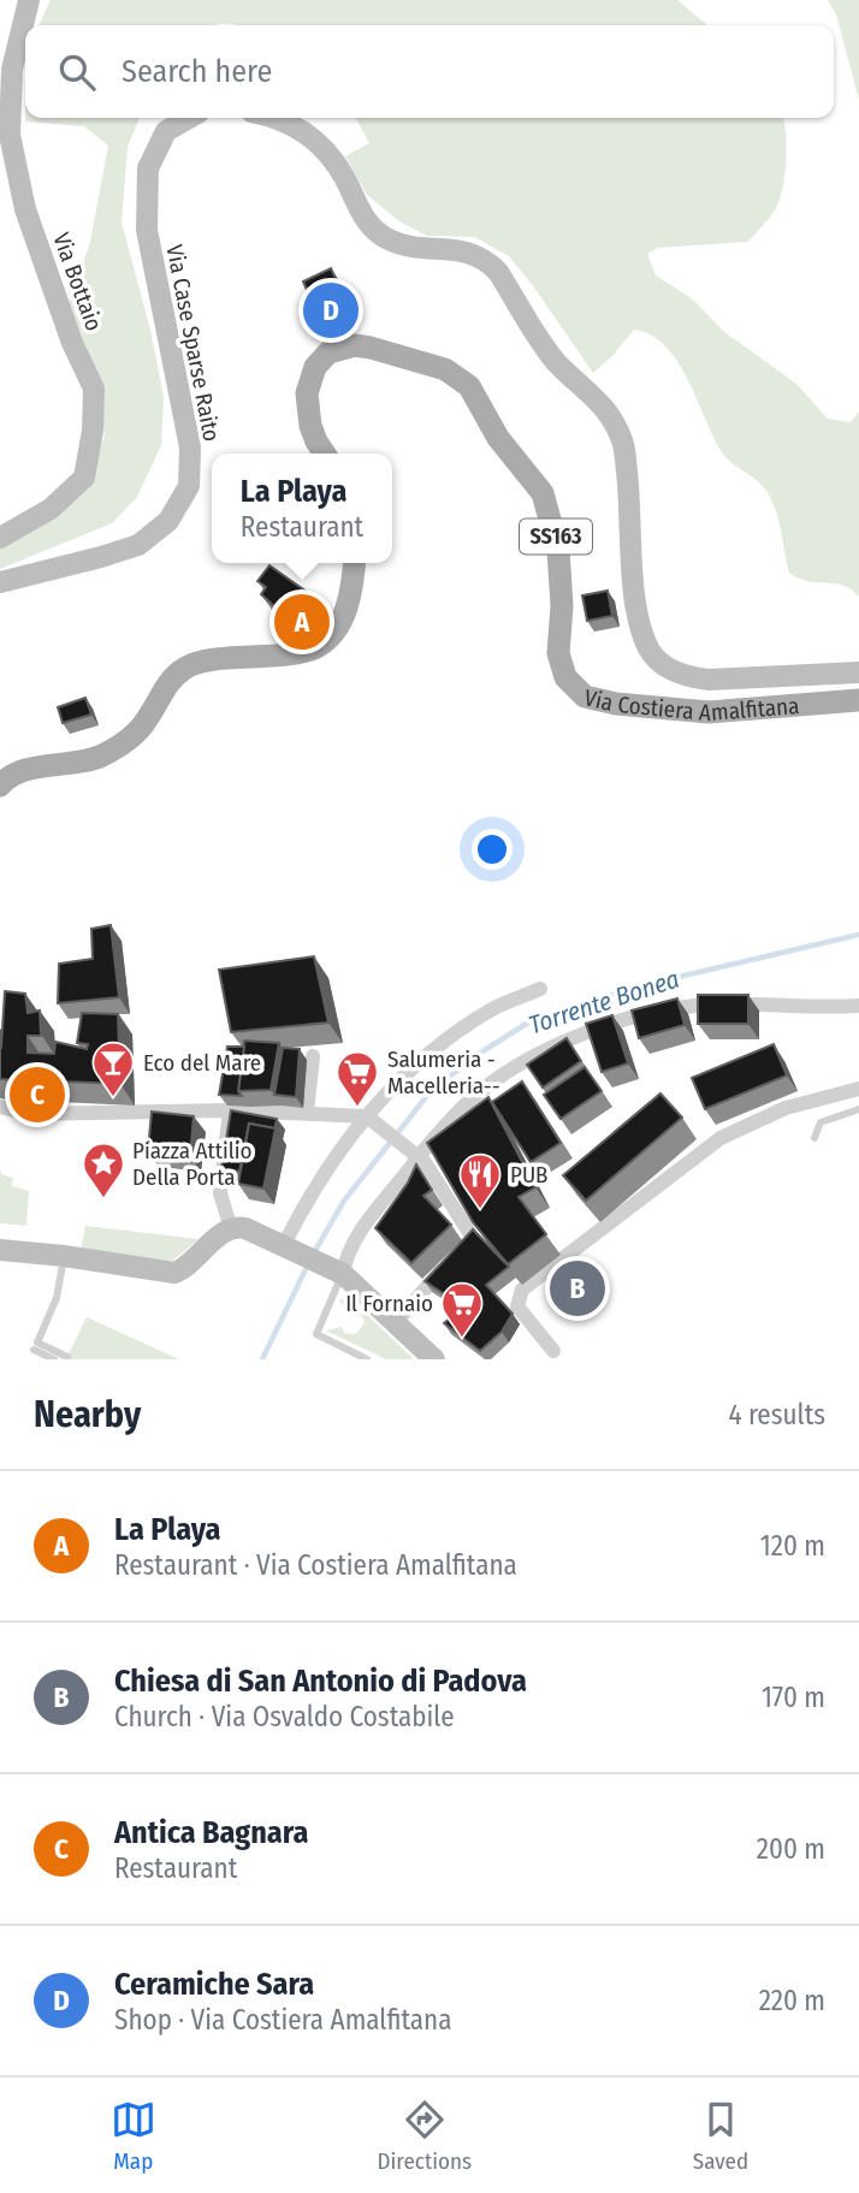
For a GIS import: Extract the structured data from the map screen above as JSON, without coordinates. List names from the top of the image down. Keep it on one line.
{"streets":{"main road":["SS163","Via Costiera Amalfitana"],"street":["Via Bottaio","Via Case Sparse Raito"]},"water":["Torrente Bonea"],"places":{"bar":["Eco del Mare"],"supermarket":["Salumeria - Macelleria--","Il Fornaio"],"place":["Piazza Attilio Della Porta"],"restaurant":["PUB"]},"page":{"search":"Search here","pins":["D","A","C","B"],"popup":["La Playa","Restaurant"],"heading":["Nearby","4 results"],"list":[{"mark":"A","name":"La Playa","note":"Restaurant · Via Costiera Amalfitana","value":"120 m"},{"mark":"B","name":"Chiesa di San Antonio di Padova","note":"Church · Via Osvaldo Costabile","value":"170 m"},{"mark":"C","name":"Antica Bagnara","note":"Restaurant","value":"200 m"},{"mark":"D","name":"Ceramiche Sara","note":"Shop · Via Costiera Amalfitana","value":"220 m"}],"nav":["Map","Directions","Saved"]}}
